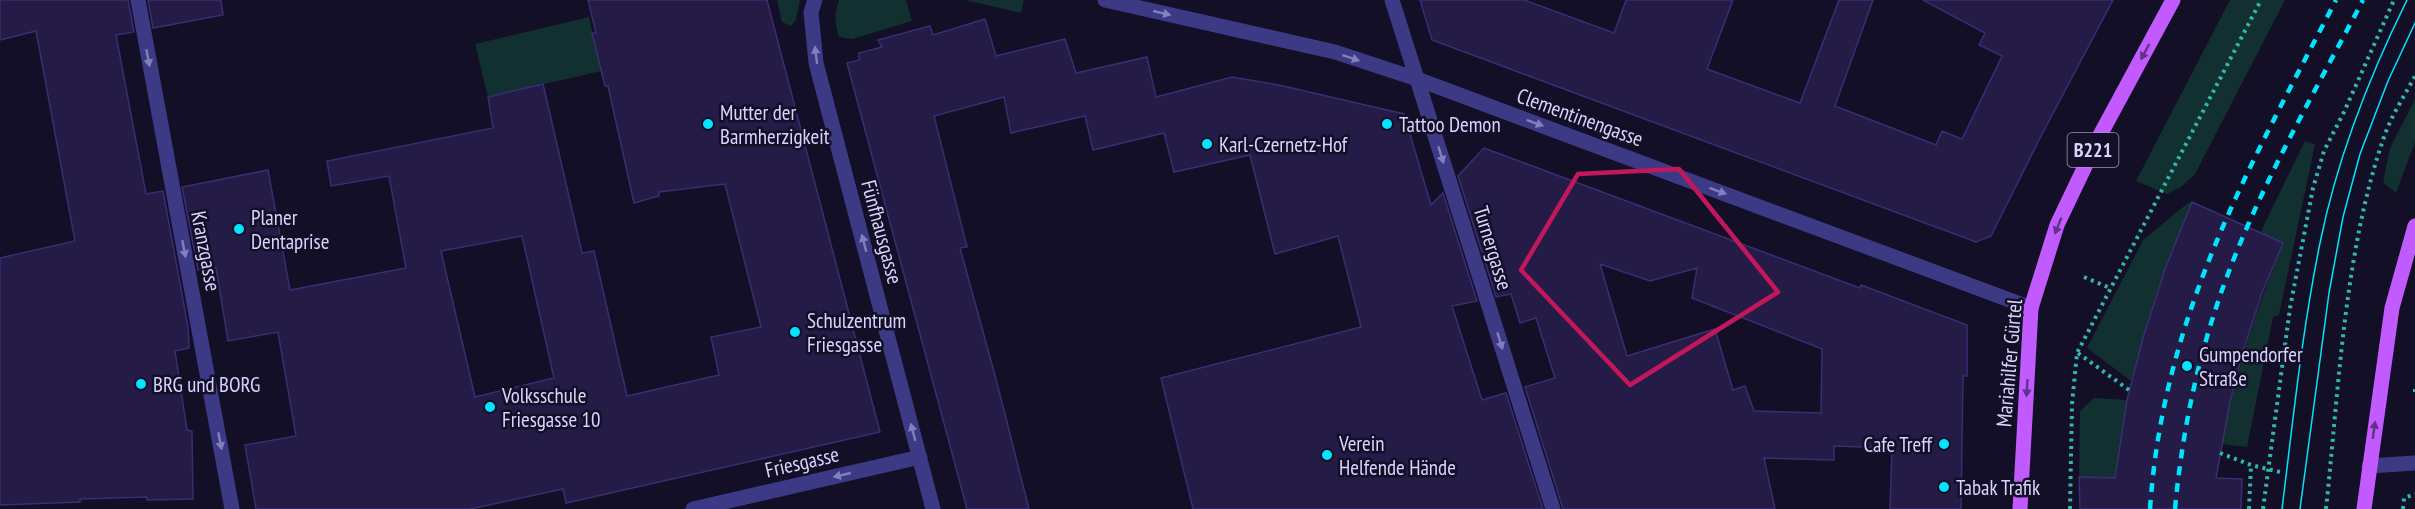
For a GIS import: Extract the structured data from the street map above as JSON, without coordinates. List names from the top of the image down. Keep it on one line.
{"streets":{"main road":["B221","Mariahilfer Gürtel"],"street":["Clementinengasse","Fünfhausgasse","Turnergasse","Kranzgasse","Friesgasse"]},"crossings":[["Clementinengasse","Turnergasse"],["Clementinengasse","Mariahilfer Gürtel"],["Fünfhausgasse","Friesgasse"]],"one_way":["Clementinengasse","Fünfhausgasse","Turnergasse","Kranzgasse","Mariahilfer Gürtel","Friesgasse"],"places":["Mutter der Barmherzigkeit","Tattoo Demon","Karl-Czernetz-Hof","Planer Dentaprise","Schulzentrum Friesgasse","Gumpendorfer Straße","BRG und BORG","Volksschule Friesgasse 10","Cafe Treff","Verein Helfende Hände","Tabak Trafik"]}
